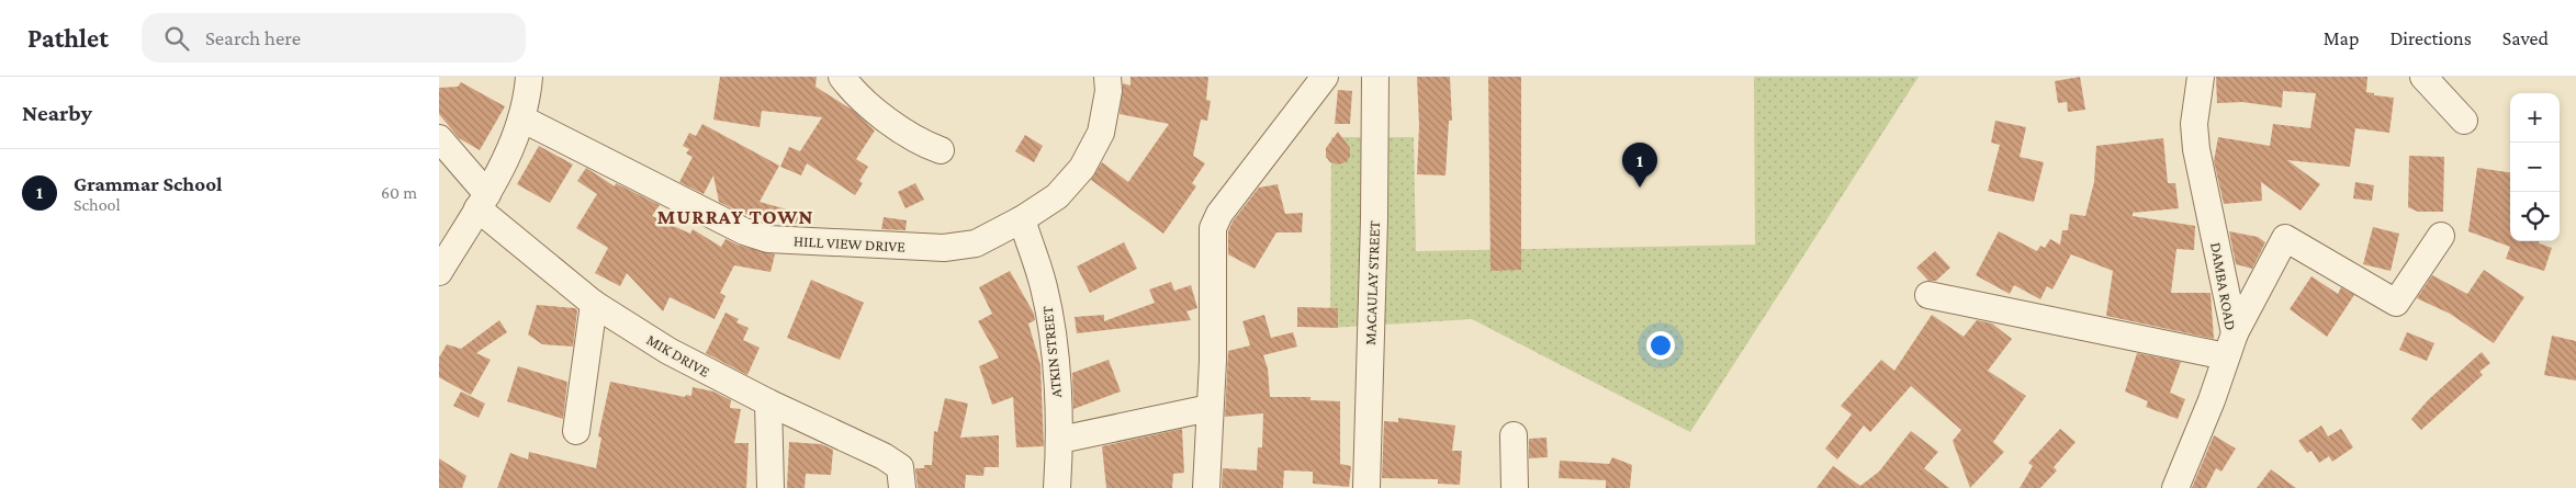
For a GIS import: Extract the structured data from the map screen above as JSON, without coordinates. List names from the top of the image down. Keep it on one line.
{"streets":{"street":["HILL VIEW DRIVE","MACAULAY STREET","DAMBA ROAD","ATKIN STREET","MIK DRIVE"]},"crossings":[["HILL VIEW DRIVE","ATKIN STREET"]],"districts":["MURRAY TOWN"],"page":{"header":"Pathlet","search":"Search here","nav":["Map","Directions","Saved"],"heading":"Nearby","map_buttons":["+","−"],"pins":"1","list":[{"mark":"1","name":"Grammar School","note":"School","value":"60 m"}]}}
